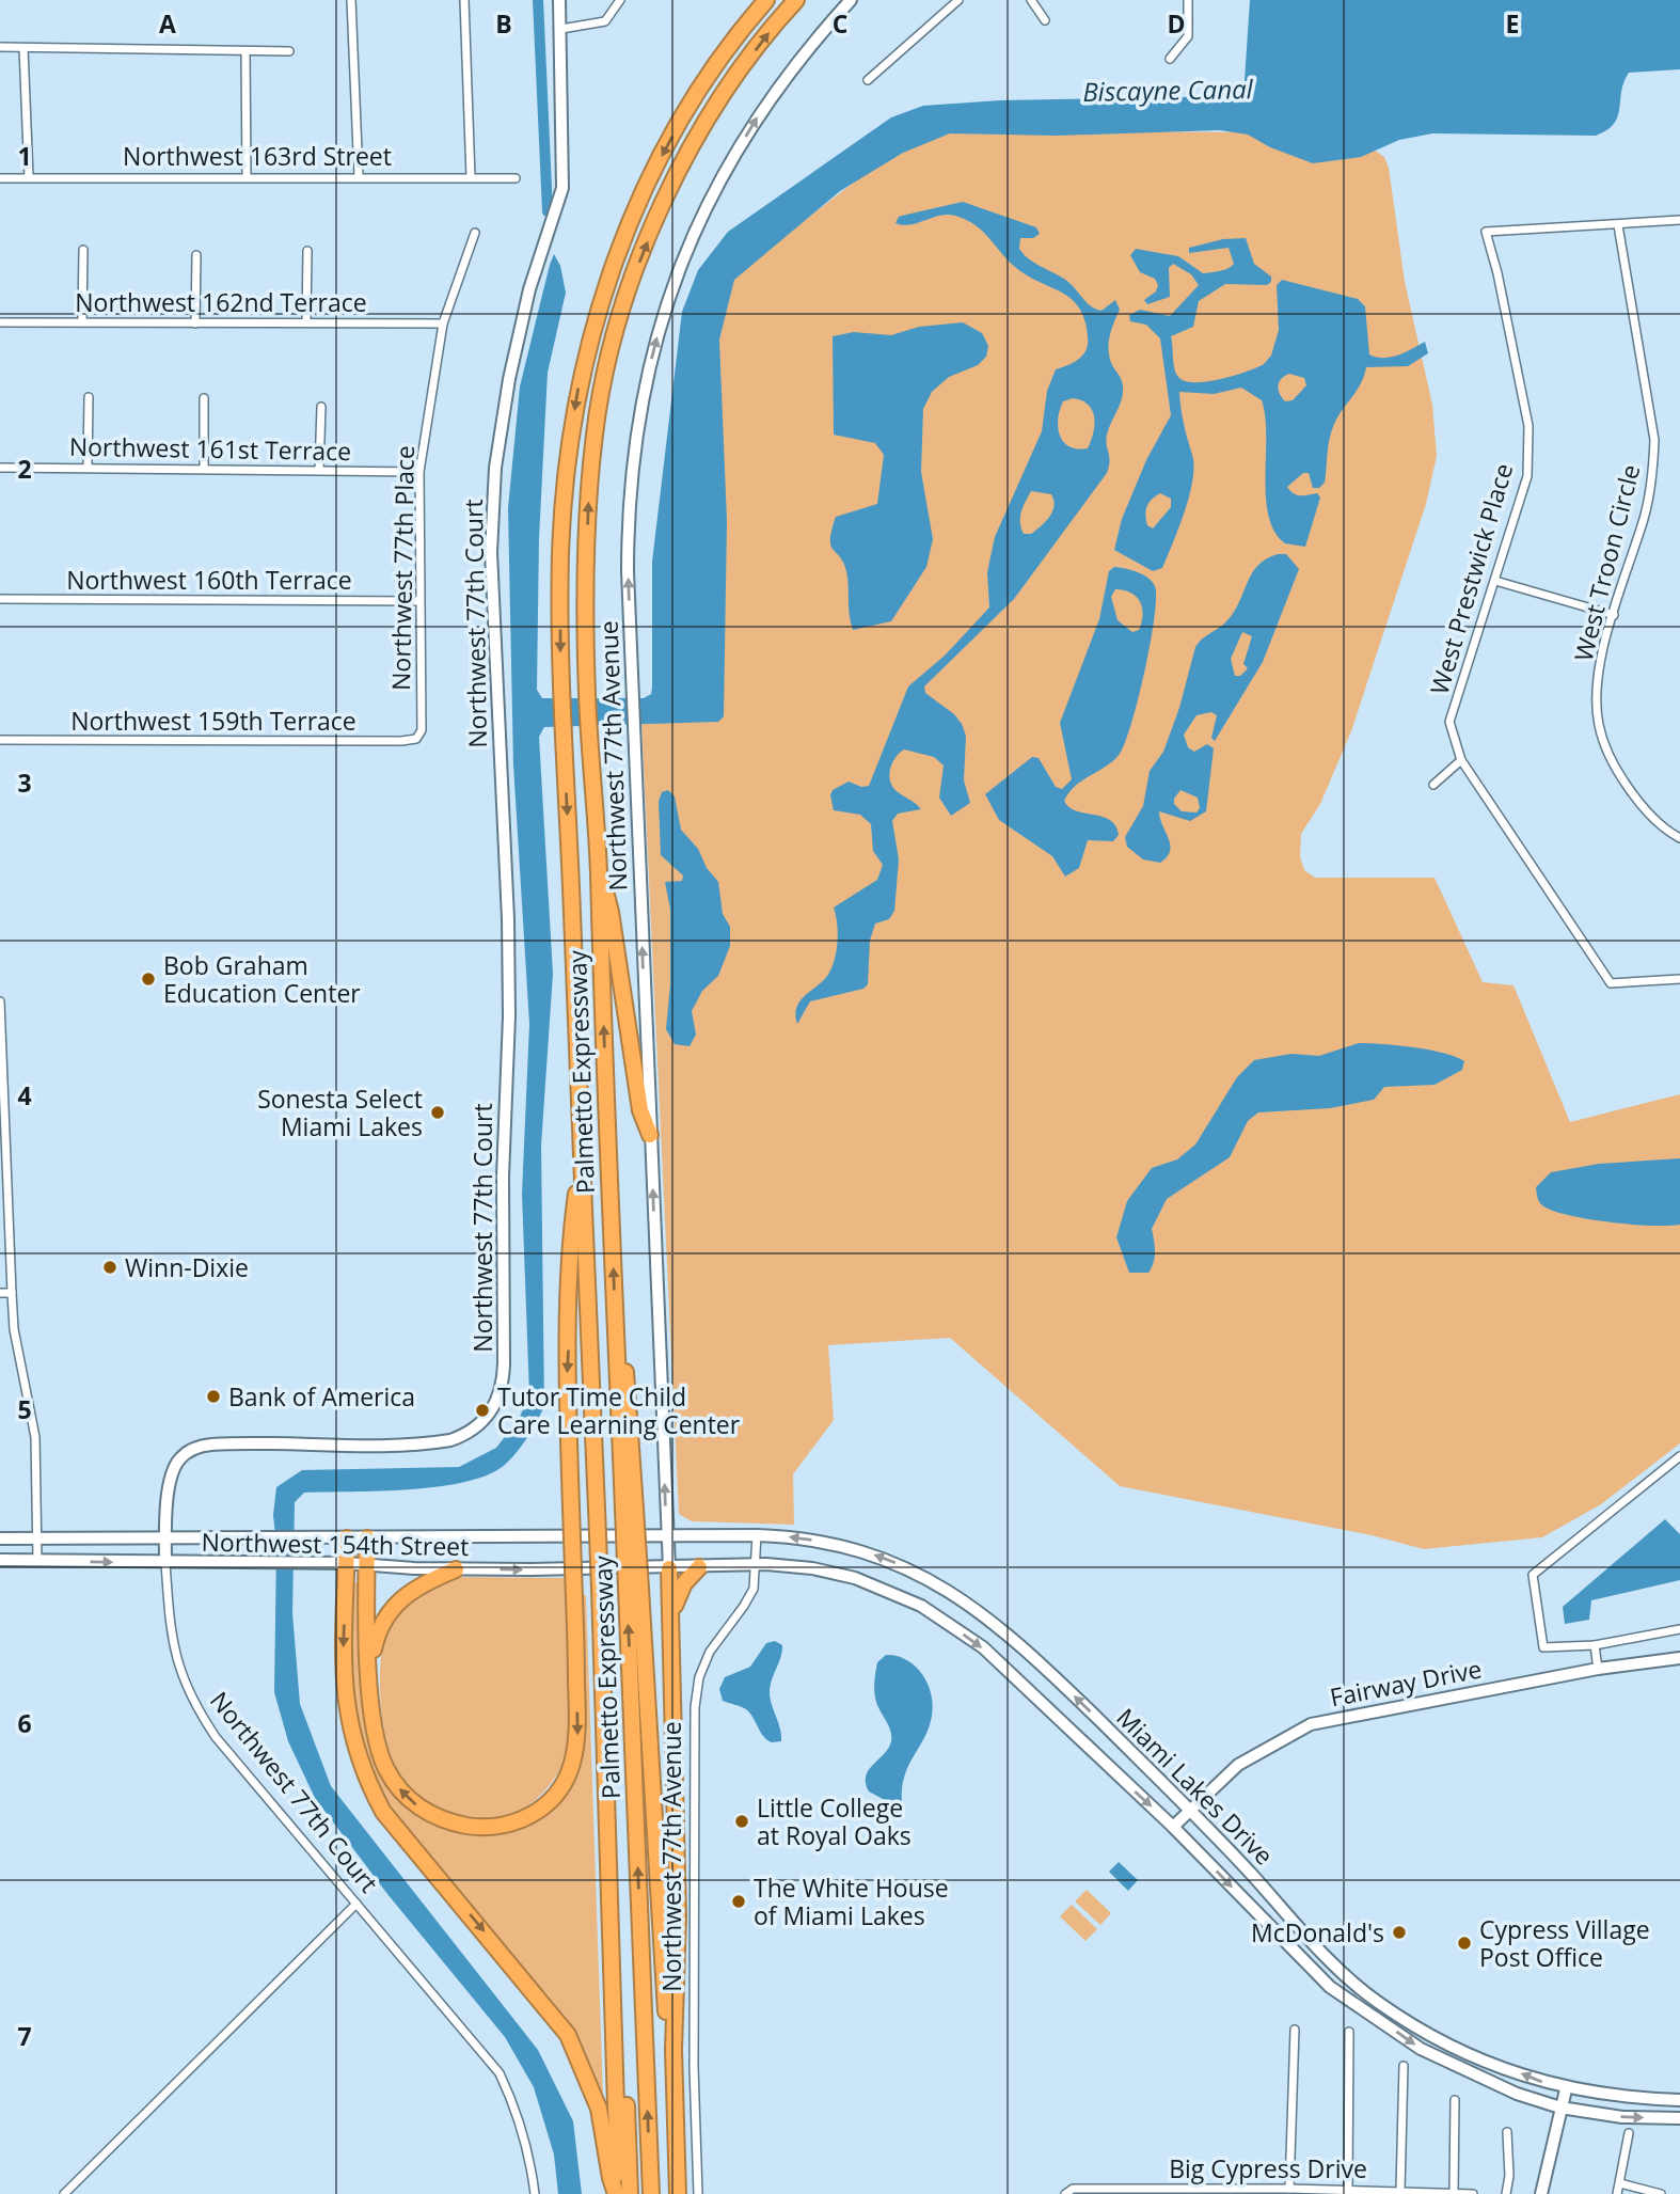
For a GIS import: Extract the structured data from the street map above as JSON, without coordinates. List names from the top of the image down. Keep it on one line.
{"streets":{"highway":["Palmetto Expressway"],"main road":["Northwest 77th Court","Northwest 77th Avenue","Northwest 154th Street","Fairway Drive","Miami Lakes Drive"],"street":["Northwest 163rd Street","Northwest 162nd Terrace","Northwest 161st Terrace","West Troon Circle","Northwest 77th Place","West Prestwick Place","Northwest 160th Terrace","Northwest 159th Terrace","Big Cypress Drive"]},"crossings":[["Northwest 162nd Terrace","Northwest 77th Place"],["Northwest 161st Terrace","Northwest 77th Place"],["West Troon Circle","West Prestwick Place"],["Northwest 77th Place","Northwest 160th Terrace"],["Northwest 77th Place","Northwest 159th Terrace"],["Northwest 77th Court","Northwest 154th Street"],["Northwest 77th Avenue","Northwest 154th Street"],["Northwest 77th Avenue","Miami Lakes Drive"],["Northwest 154th Street","Miami Lakes Drive"],["Fairway Drive","Miami Lakes Drive"]],"one_way":["Northwest 77th Avenue"],"water":["Biscayne Canal"],"places":["Bob Graham Education Center","Sonesta Select Miami Lakes","Winn-Dixie","Bank of America","Tutor Time Child Care Learning Center","Little College at Royal Oaks","The White House of Miami Lakes","McDonald's","Cypress Village Post Office"],"grid":{"columns":["A","B","C","D","E"],"rows":["1","2","3","4","5","6","7"]}}
